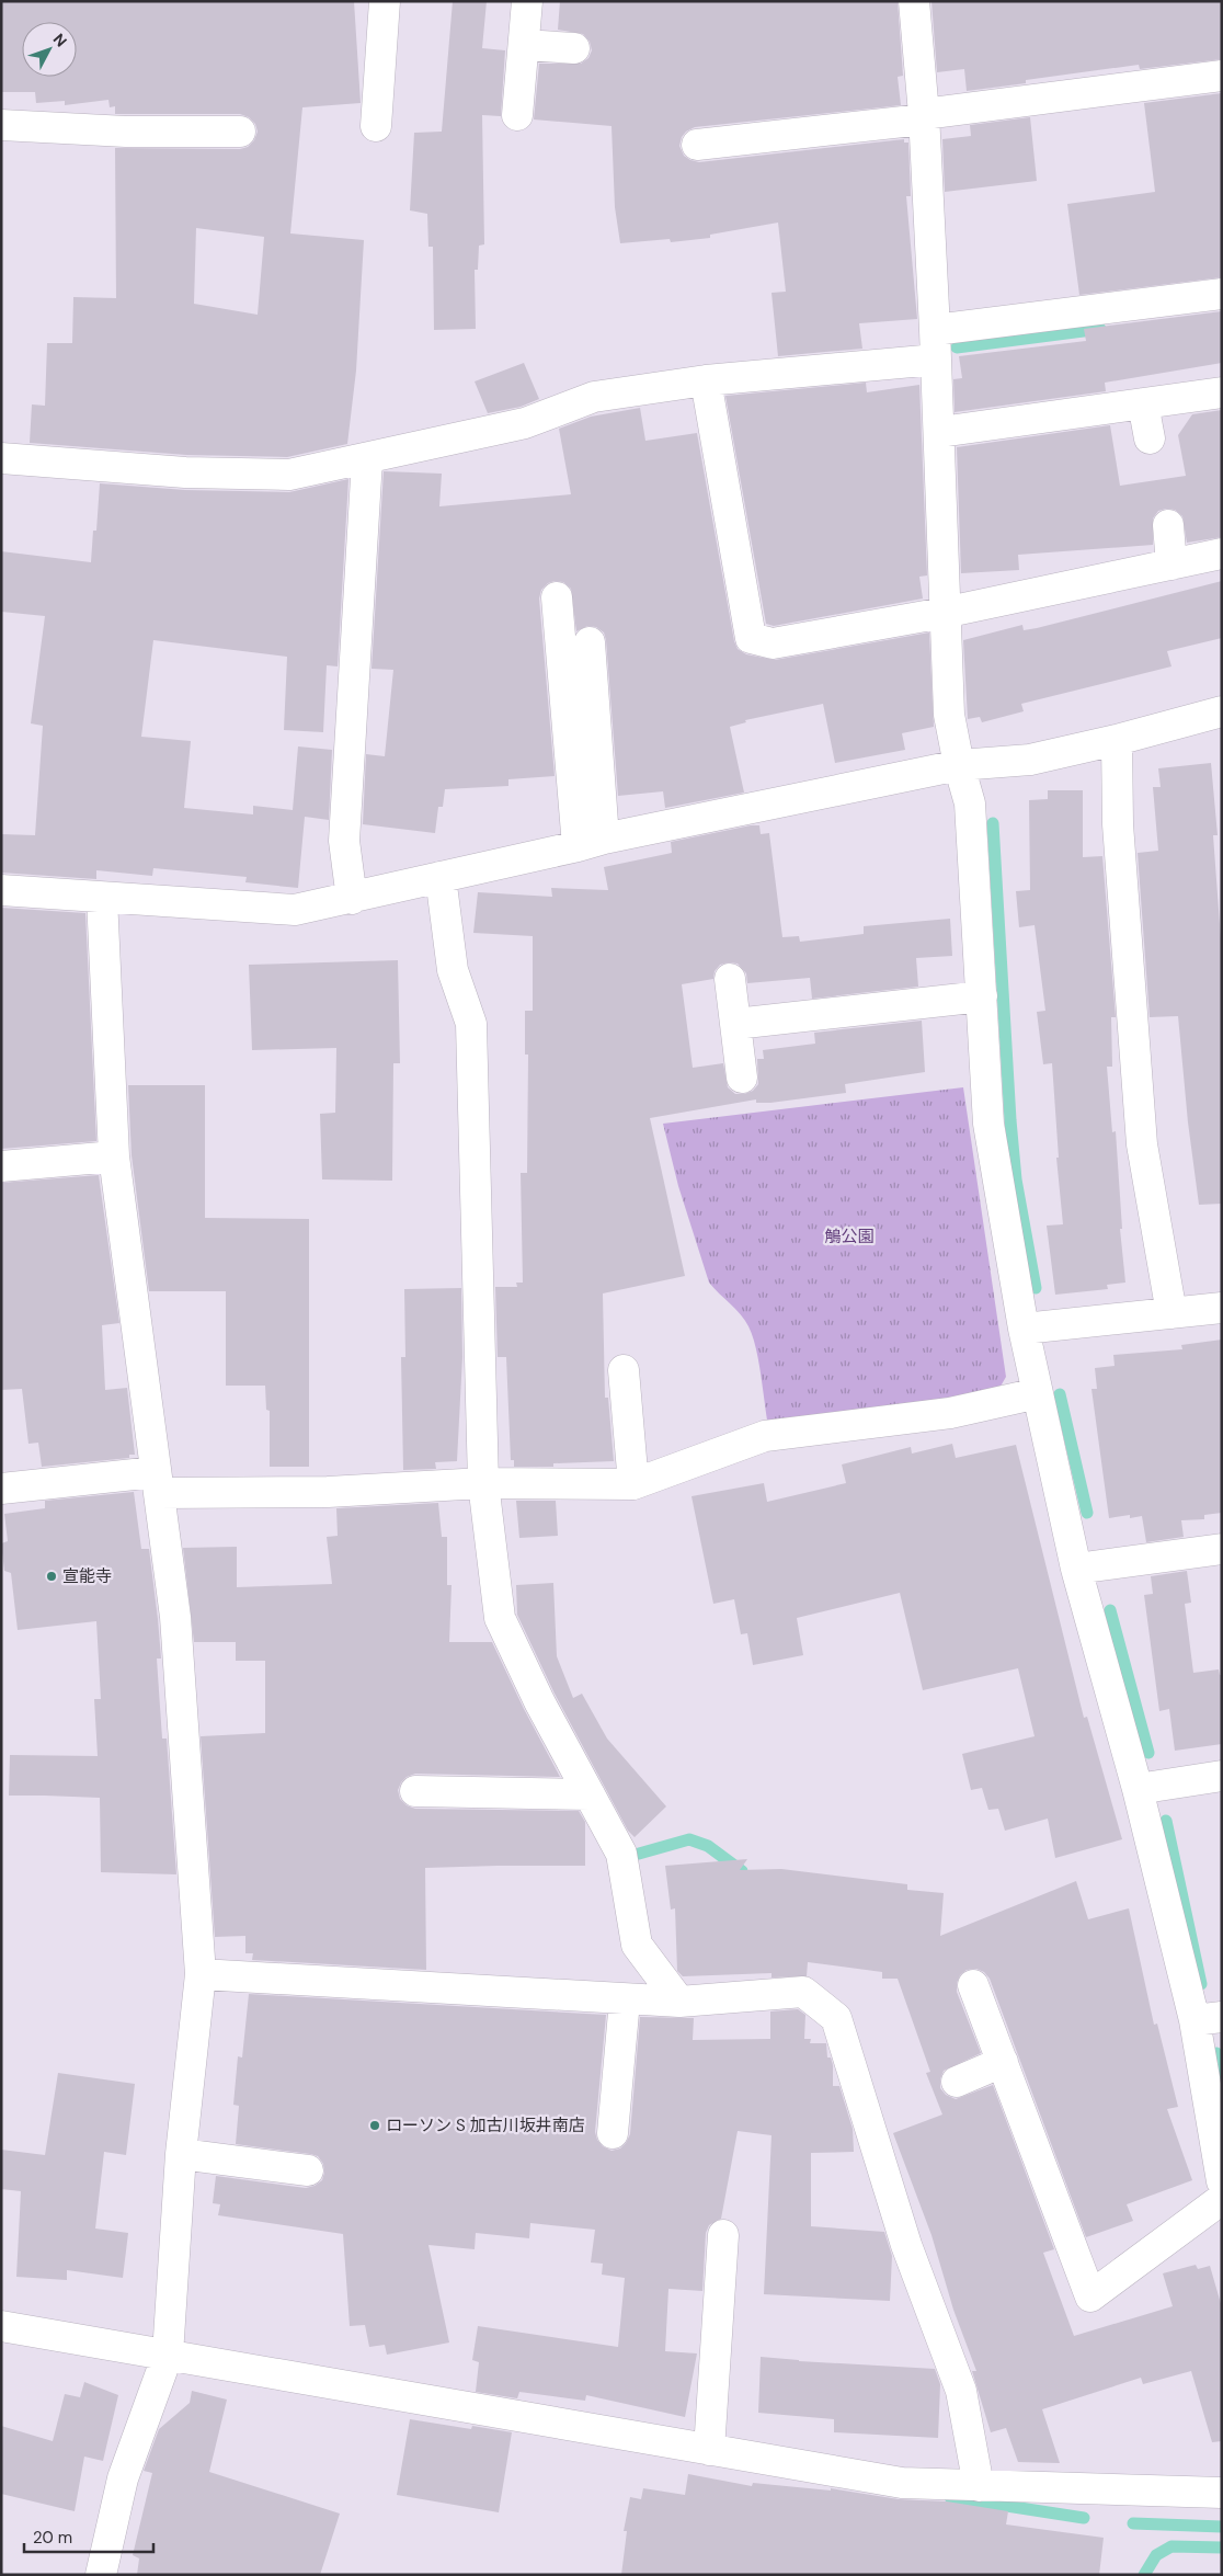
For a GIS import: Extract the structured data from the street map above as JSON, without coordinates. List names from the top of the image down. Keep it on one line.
{"parks":["鵤公園"],"places":["宣能寺","ローソン S 加古川坂井南店"],"scale_bar":"20 m","north":"top right"}
